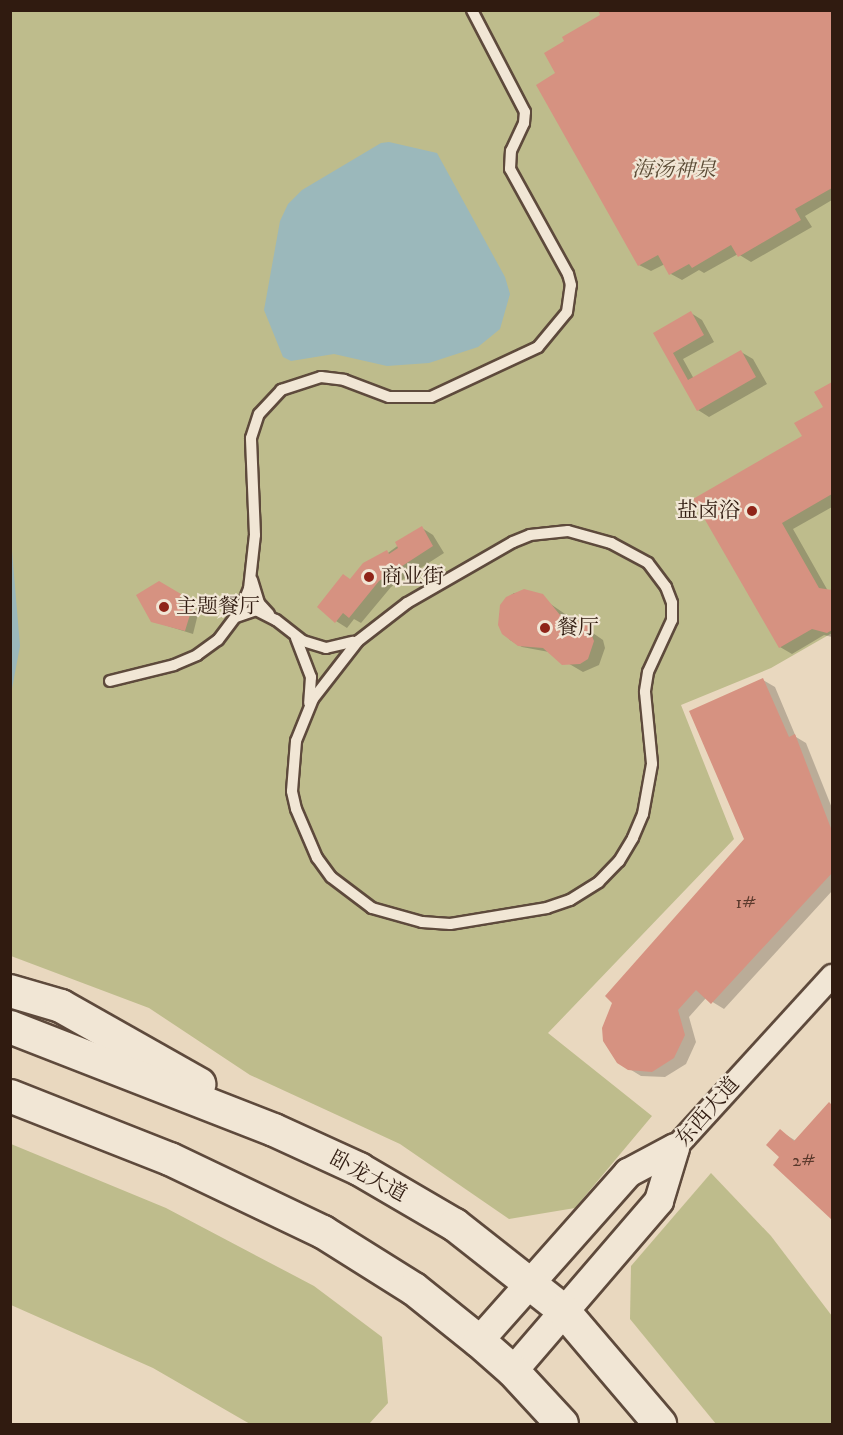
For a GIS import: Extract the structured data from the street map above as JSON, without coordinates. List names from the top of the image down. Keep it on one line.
{"streets":{"main road":["卧龙大道"],"street":["东西大道"]},"crossings":[["东西大道","卧龙大道"]],"parks":["海汤神泉"],"places":["盐卤浴","商业街","主题餐厅","餐厅"],"house_numbers":["1#","2#"]}
